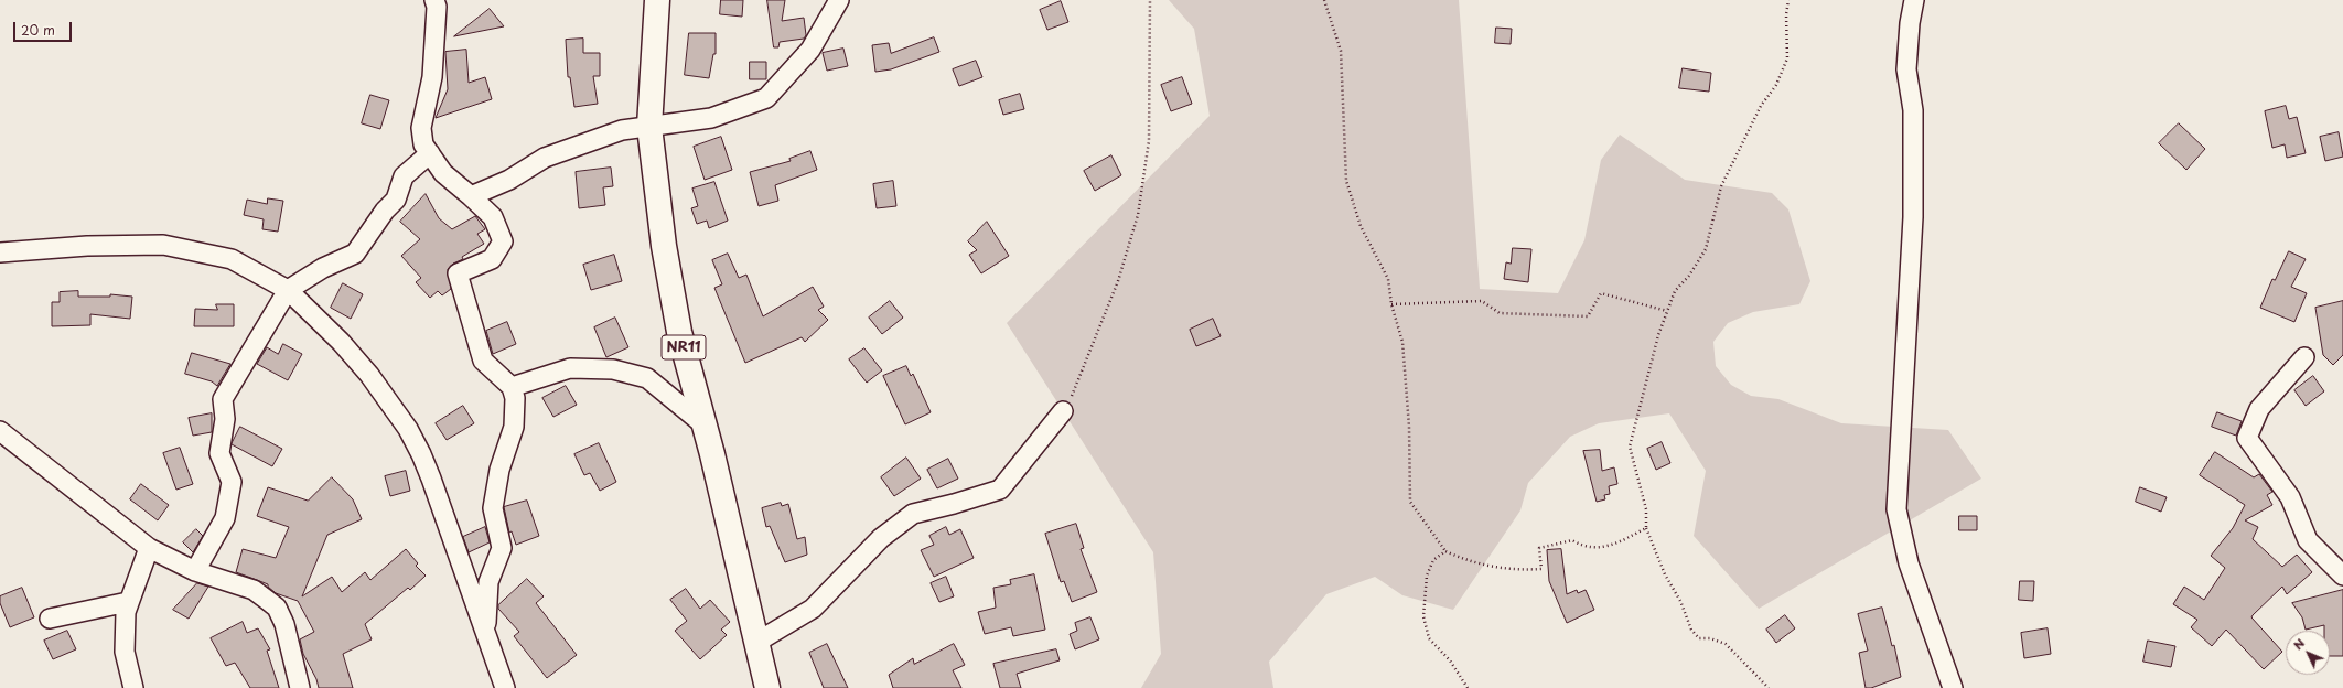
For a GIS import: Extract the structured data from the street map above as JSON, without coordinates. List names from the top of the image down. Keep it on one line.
{"streets":{"highway":["NR11"]},"scale_bar":"20 m","north":"top left"}
